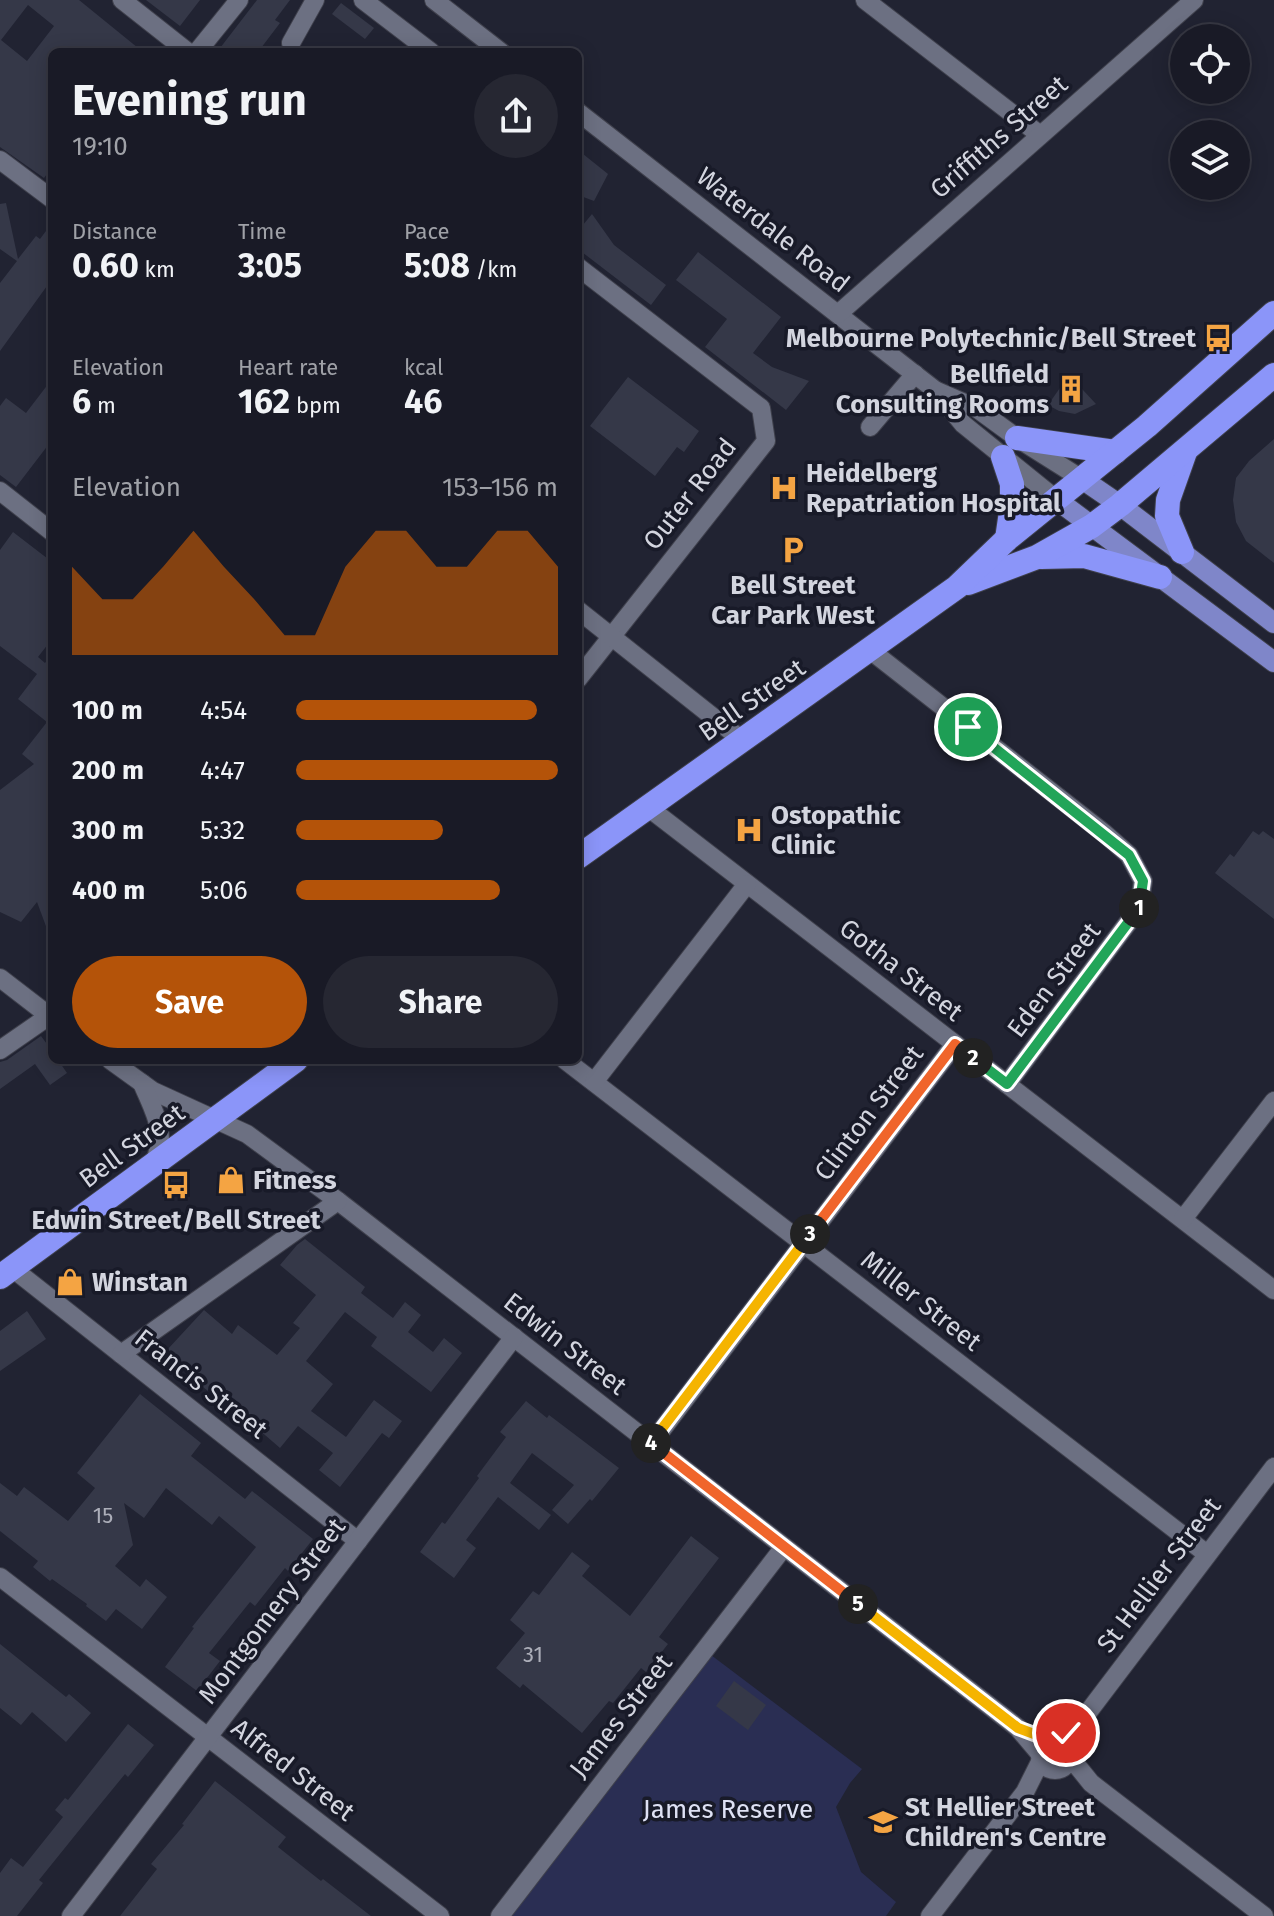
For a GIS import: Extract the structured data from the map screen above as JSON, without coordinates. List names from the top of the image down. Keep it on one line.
{"streets":{"highway":["Bell Street"],"main road":["Waterdale Road"],"street":["Griffiths Street","Outer Road","Gotha Street","Eden Street","Clinton Street","Miller Street","Edwin Street","Francis Street","St Hellier Street","Montgomery Street","James Street","Alfred Street"]},"crossings":[["Griffiths Street","Waterdale Road"],["Waterdale Road","Bell Street"],["Bell Street","Gotha Street"],["Bell Street","Eden Street"],["Bell Street","Edwin Street"],["Bell Street","Francis Street"],["Gotha Street","Eden Street"],["Gotha Street","Clinton Street"],["Clinton Street","Miller Street"],["Clinton Street","Edwin Street"],["Miller Street","St Hellier Street"],["Edwin Street","St Hellier Street"],["Edwin Street","Montgomery Street"],["Edwin Street","James Street"],["Francis Street","Montgomery Street"],["Montgomery Street","Alfred Street"]],"parks":["James Reserve"],"places":{"bus stop":["Melbourne Polytechnic/Bell Street","Edwin Street/Bell Street"],"building":["Bellfield Consulting Rooms"],"hospital":["Heidelberg Repatriation Hospital","Ostopathic Clinic"],"parking":["Bell Street Car Park West"],"shop":["Fitness","Winstan"],"school or university":["St Hellier Street Children's Centre"]},"house_numbers":["15","31"],"page":{"heading":["Evening run","19:10"],"stats":[["Distance","0.60 km"],["Time","3:05"],["Pace","5:08 /km"],["Elevation","6 m"],["Heart rate","162 bpm"],["kcal","46"]],"chart":["Elevation","153–156 m"],"list":[{"name":"100 m","note":"4:54"},{"name":"200 m","note":"4:47"},{"name":"300 m","note":"5:32"},{"name":"400 m","note":"5:06"}],"pins":["1","2","3","4","5"],"buttons":["Save","Share"]}}
